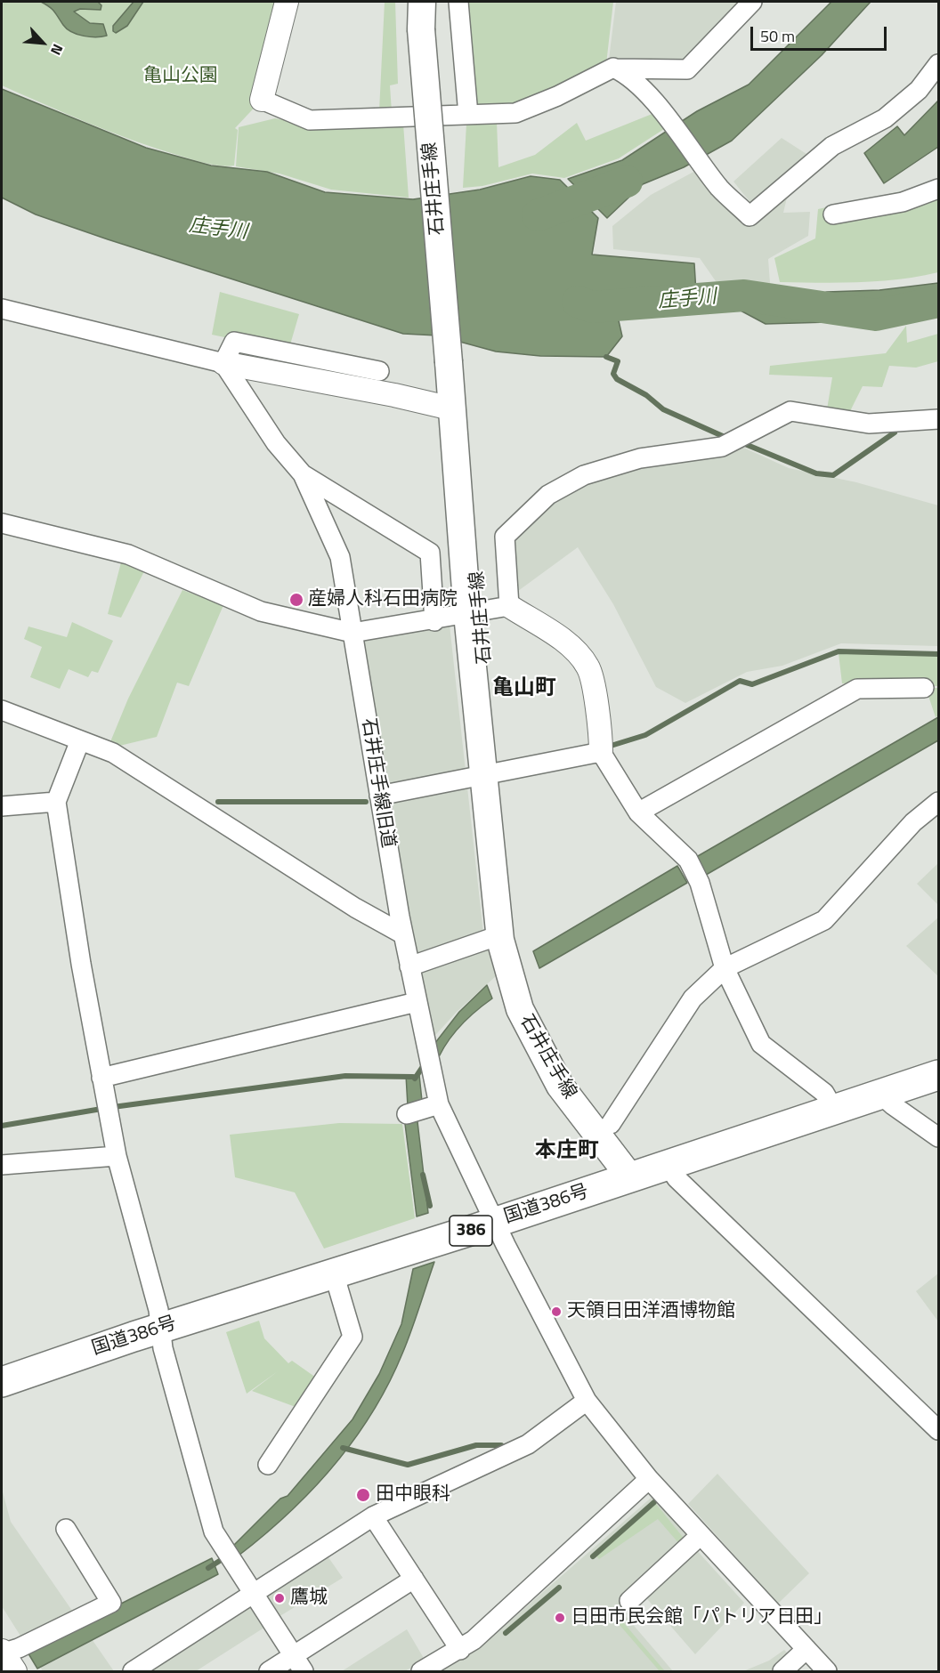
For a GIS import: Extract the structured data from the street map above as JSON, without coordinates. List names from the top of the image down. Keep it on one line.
{"streets":{"highway":["国道386号","386"],"main road":["石井庄手線"],"street":["石井庄手線旧道"]},"crossings":[["石井庄手線","国道386号"],["石井庄手線旧道","国道386号"]],"districts":["亀山町","本庄町"],"water":["庄手川"],"parks":["亀山公園"],"places":["産婦人科石田病院","天領日田洋酒博物館","田中眼科","鷹城","日田市民会館「パトリア日田」"],"scale_bar":"50 m","north":"bottom right"}
